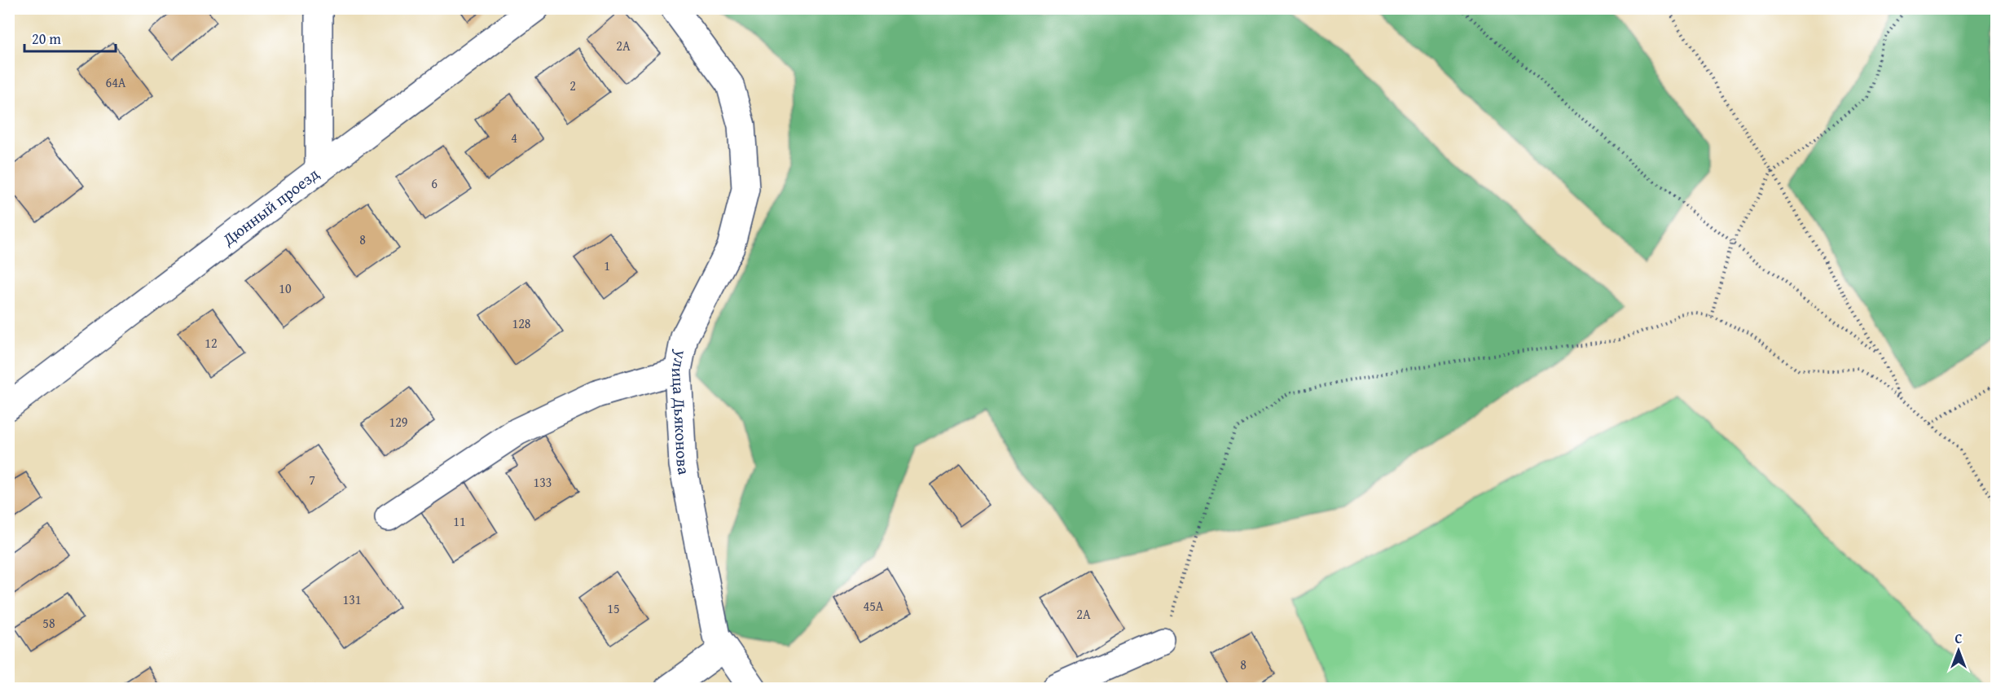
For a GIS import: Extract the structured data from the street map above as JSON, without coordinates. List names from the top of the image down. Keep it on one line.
{"streets":{"street":["Дюнный проезд","улица Дьяконова"]},"house_numbers":["2А","64А","2","4","6","8","1","10","128","12","129","7","133","11","131","45А","15","2А","58","8"],"scale_bar":"20 m","north":"top"}
